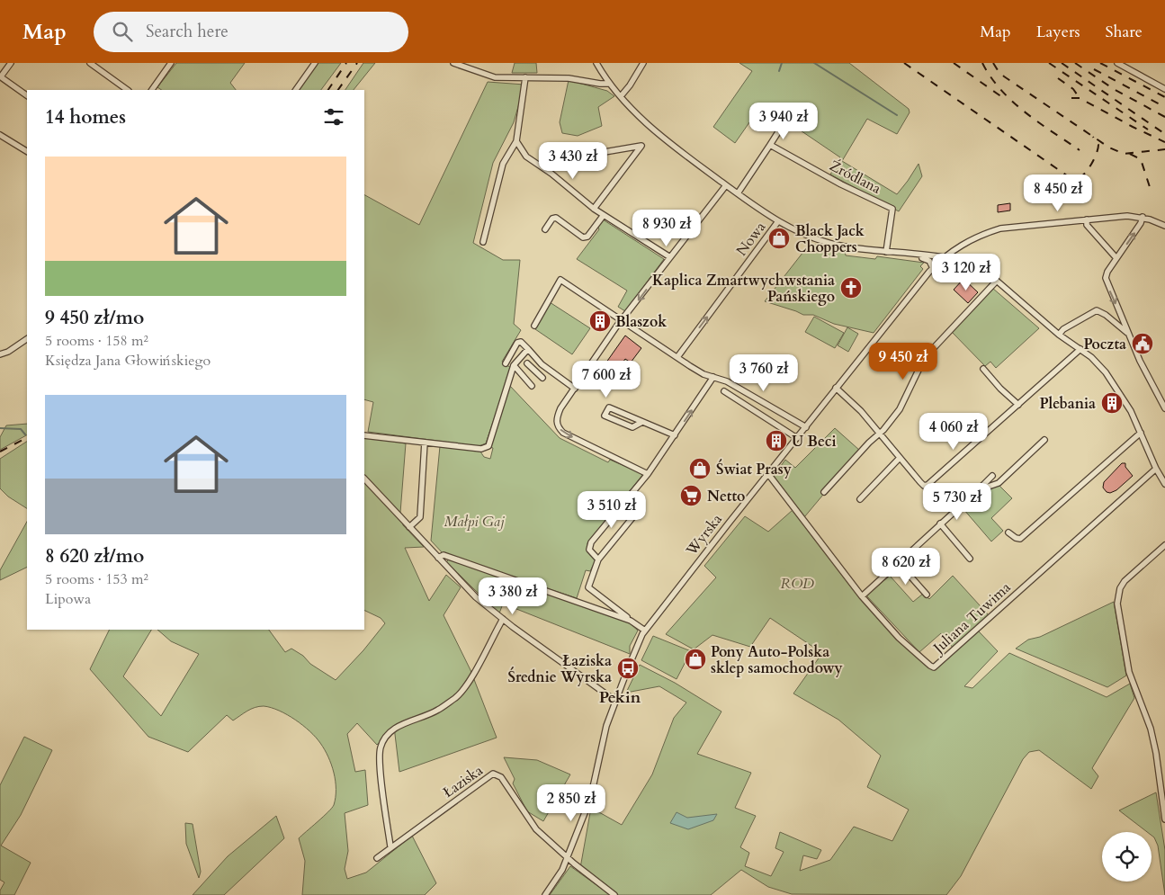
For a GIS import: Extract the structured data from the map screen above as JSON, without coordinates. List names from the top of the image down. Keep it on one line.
{"streets":{"street":["Źródlana","Nowa","Wyrska","Juliana Tuwima","Łaziska"]},"crossings":[["Wyrska","Juliana Tuwima"],["Wyrska","Łaziska"]],"one_way":["Nowa"],"districts":["Pekin"],"parks":["Małpi Gaj","ROD"],"places":{"shop":["Black Jack Choppers","Świat Prasy","Pony Auto-Polska sklep samochodowy"],"church":["Kaplica Zmartwychwstania Pańskiego"],"building":["Blaszok","Plebania","U Beci"],"public building":["Poczta"],"supermarket":["Netto"],"bus stop":["Łaziska Średnie Wyrska"]},"page":{"header":"Map","search":"Search here","nav":["Map","Layers","Share"],"heading":"14 homes","price":["3 940 zł","3 430 zł","8 450 zł","8 930 zł","3 120 zł","9 450 zł","3 760 zł","7 600 zł","4 060 zł","5 730 zł","3 510 zł","8 620 zł","3 380 zł","2 850 zł"],"list":[{"name":"9 450 zł/mo","note":"5 rooms · 158 m² · Księdza Jana Głowińskiego"},{"name":"8 620 zł/mo","note":"5 rooms · 153 m² · Lipowa"}]}}
